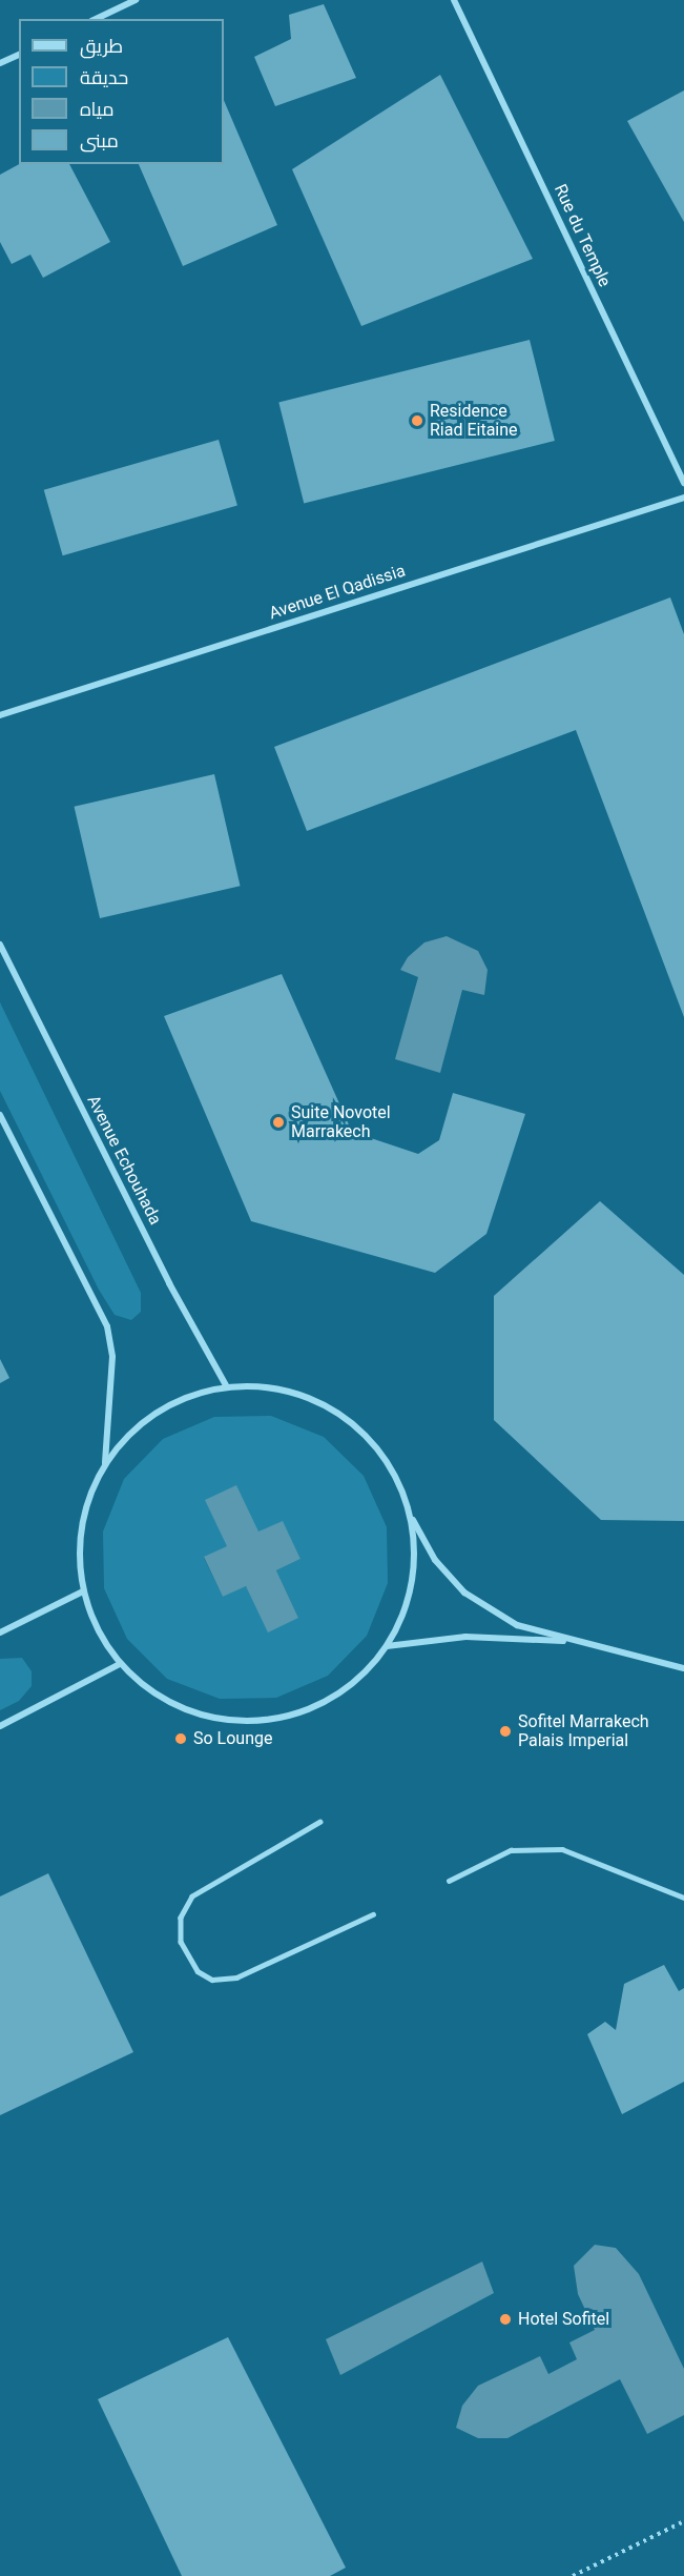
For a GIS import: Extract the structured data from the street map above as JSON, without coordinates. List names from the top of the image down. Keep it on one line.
{"streets":{"street":["Rue du Temple","Avenue El Qadissia","Avenue Echouhada"]},"places":["Residence Riad Eitaine","Suite Novotel Marrakech","Sofitel Marrakech Palais Imperial","So Lounge","Hotel Sofitel"],"legend":["طريق","حديقة","مياه","مبنى"]}
